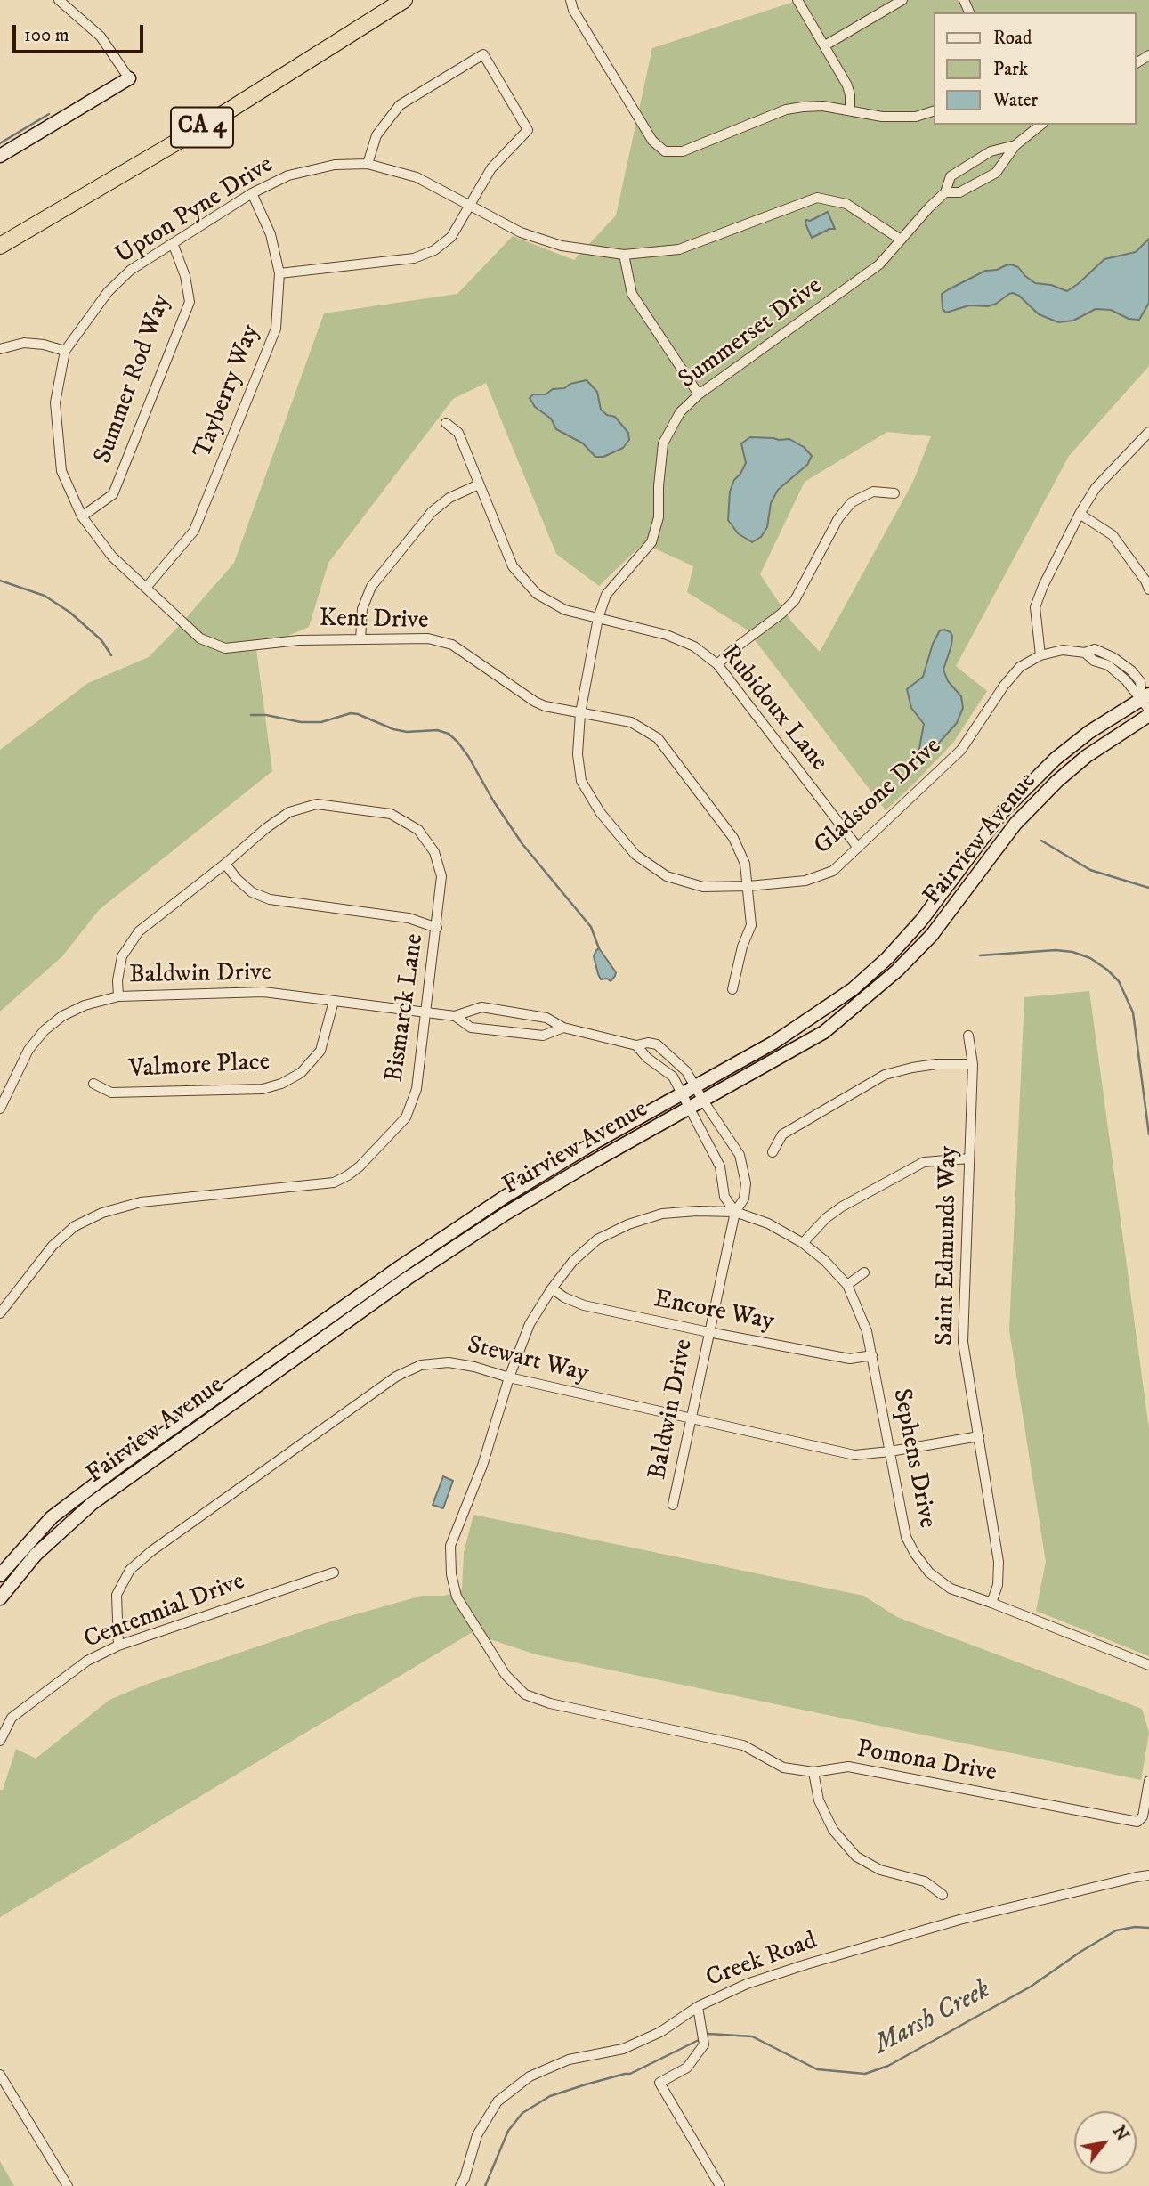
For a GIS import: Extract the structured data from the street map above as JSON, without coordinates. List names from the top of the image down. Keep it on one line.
{"streets":{"highway":["CA 4"],"street":["Upton Pyne Drive","Summerset Drive","Summer Rod Way","Tayberry Way","Kent Drive","Rubidoux Lane","Gladstone Drive","Fairview Avenue","Baldwin Drive","Bismarck Lane","Valmore Place","Saint Edmunds Way","Encore Way","Stewart Way","Sephens Drive","Centennial Drive","Pomona Drive","Creek Road"]},"crossings":[["Upton Pyne Drive","Summerset Drive"],["Upton Pyne Drive","Summer Rod Way"],["Upton Pyne Drive","Tayberry Way"],["Upton Pyne Drive","Kent Drive"],["Summerset Drive","Kent Drive"],["Summerset Drive","Rubidoux Lane"],["Summerset Drive","Gladstone Drive"],["Summer Rod Way","Kent Drive"],["Tayberry Way","Kent Drive"],["Kent Drive","Gladstone Drive"],["Rubidoux Lane","Gladstone Drive"],["Gladstone Drive","Fairview Avenue"],["Fairview Avenue","Baldwin Drive"],["Baldwin Drive","Bismarck Lane"],["Baldwin Drive","Valmore Place"],["Baldwin Drive","Encore Way"],["Baldwin Drive","Stewart Way"],["Baldwin Drive","Sephens Drive"],["Saint Edmunds Way","Stewart Way"],["Saint Edmunds Way","Sephens Drive"],["Encore Way","Sephens Drive"],["Stewart Way","Sephens Drive"],["Stewart Way","Centennial Drive"],["Sephens Drive","Pomona Drive"]],"water":["Marsh Creek"],"legend":["Road","Park","Water"],"scale_bar":"100 m","north":"top right"}
